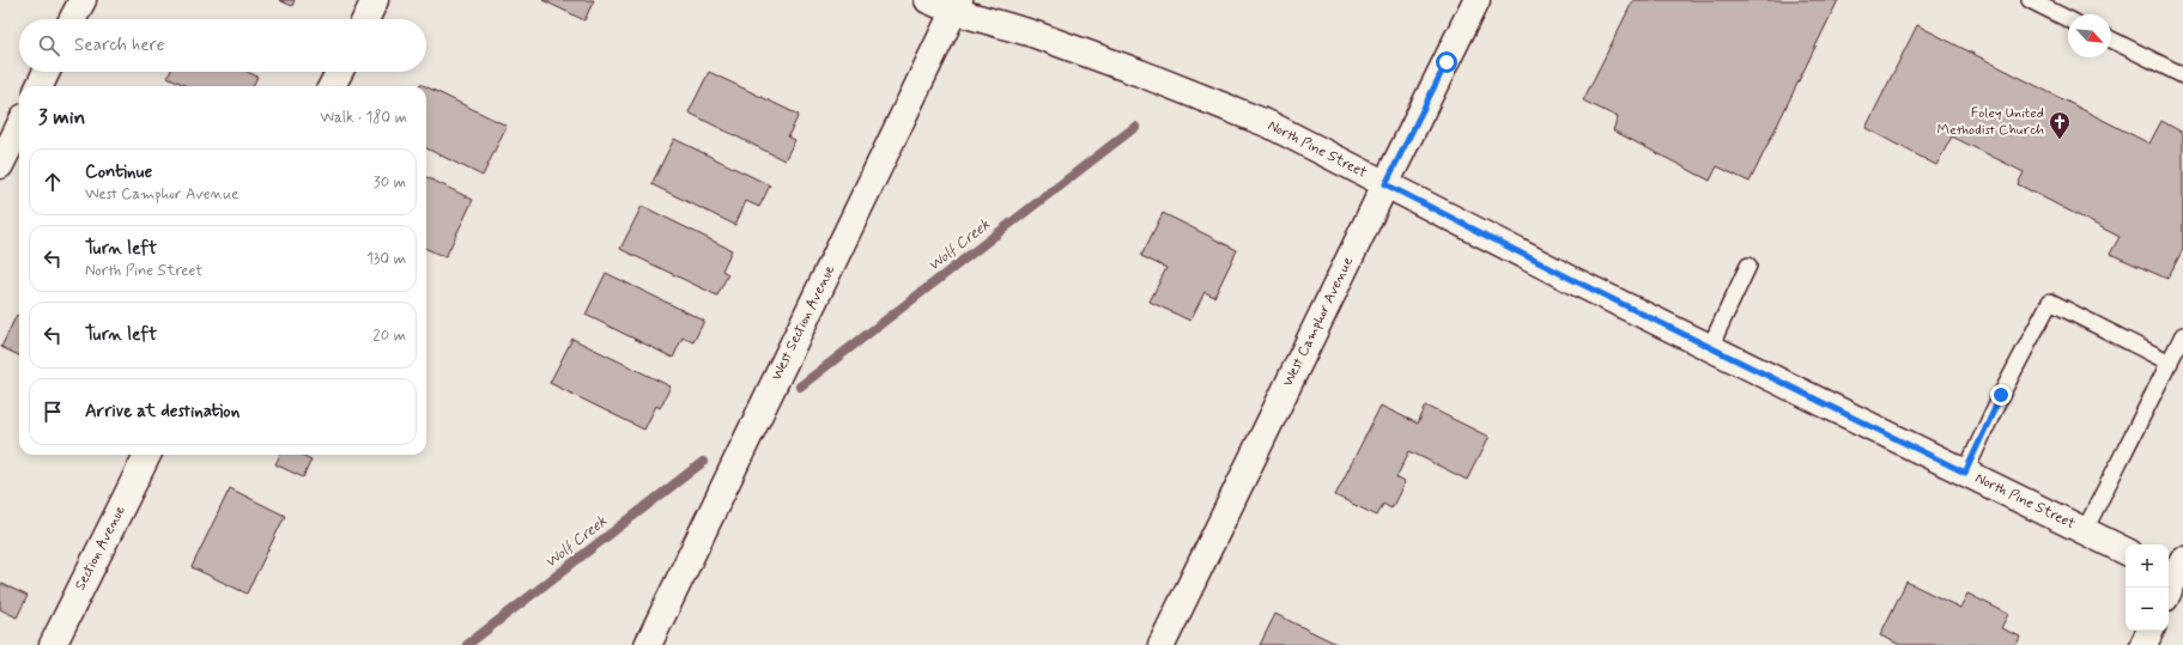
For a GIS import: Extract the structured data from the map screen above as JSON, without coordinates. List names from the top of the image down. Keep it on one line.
{"streets":{"street":["North Pine Street","West Camphor Avenue","West Section Avenue","Section Avenue"]},"crossings":[["North Pine Street","West Camphor Avenue"],["North Pine Street","West Section Avenue"]],"water":["Wolf Creek"],"places":{"church":["Foley United Methodist Church"]},"north":"bottom right","page":{"search":"Search here","heading":["3 min","Walk · 180 m"],"list":[["Continue","West Camphor Avenue","30 m"],["Turn left","North Pine Street","130 m"],["Turn left","20 m"],"Arrive at destination"],"map_buttons":["+","−"]}}
